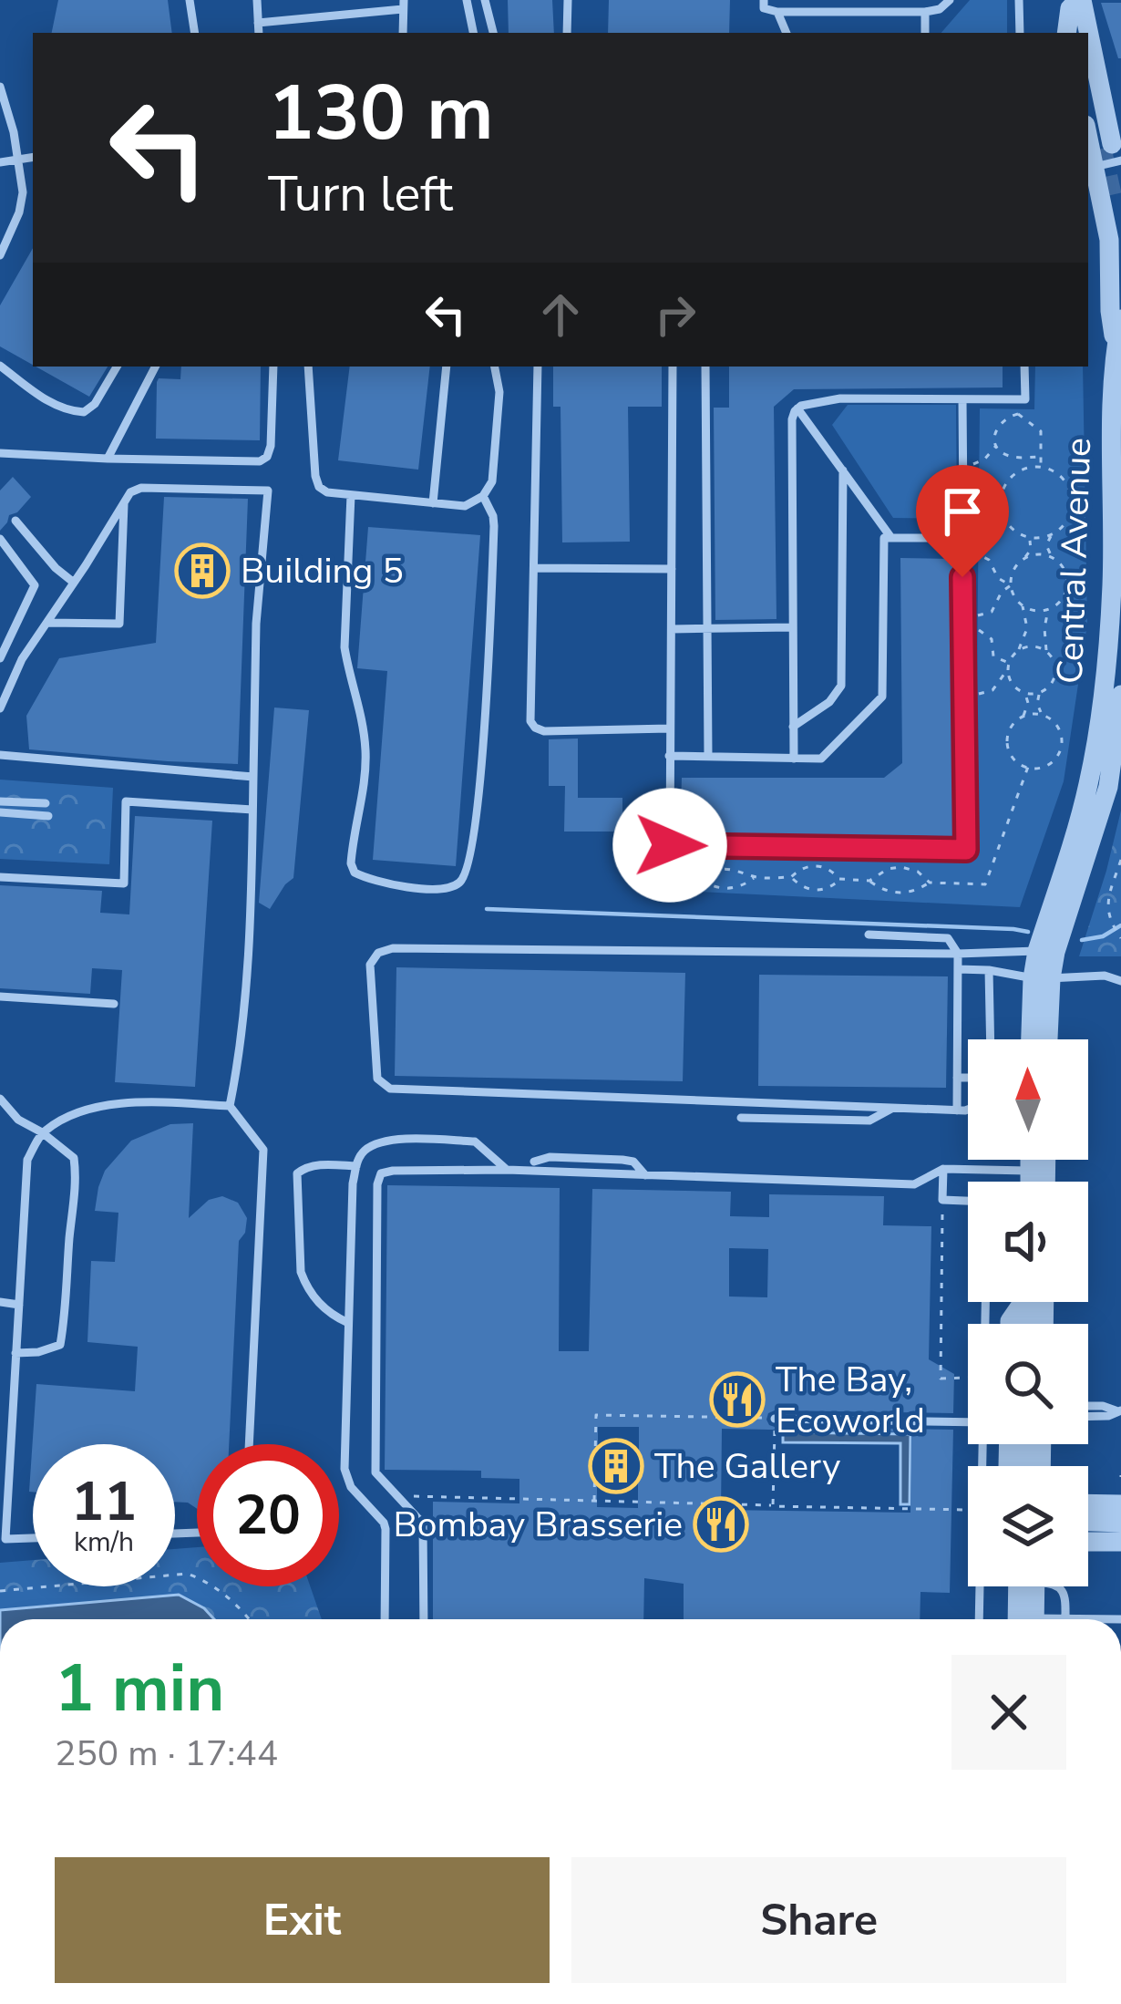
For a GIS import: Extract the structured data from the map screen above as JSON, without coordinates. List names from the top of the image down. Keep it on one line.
{"streets":{"street":["Central Avenue"]},"places":{"building":["Building 5","The Gallery"],"restaurant":["The Bay, Ecoworld","Bombay Brasserie"]},"north":"top","page":{"turn":["130 m","Turn left"],"speed":"11 km/h","limit":"20","heading":["1 min","250 m · 17:44"],"buttons":["Exit","Share"]}}
